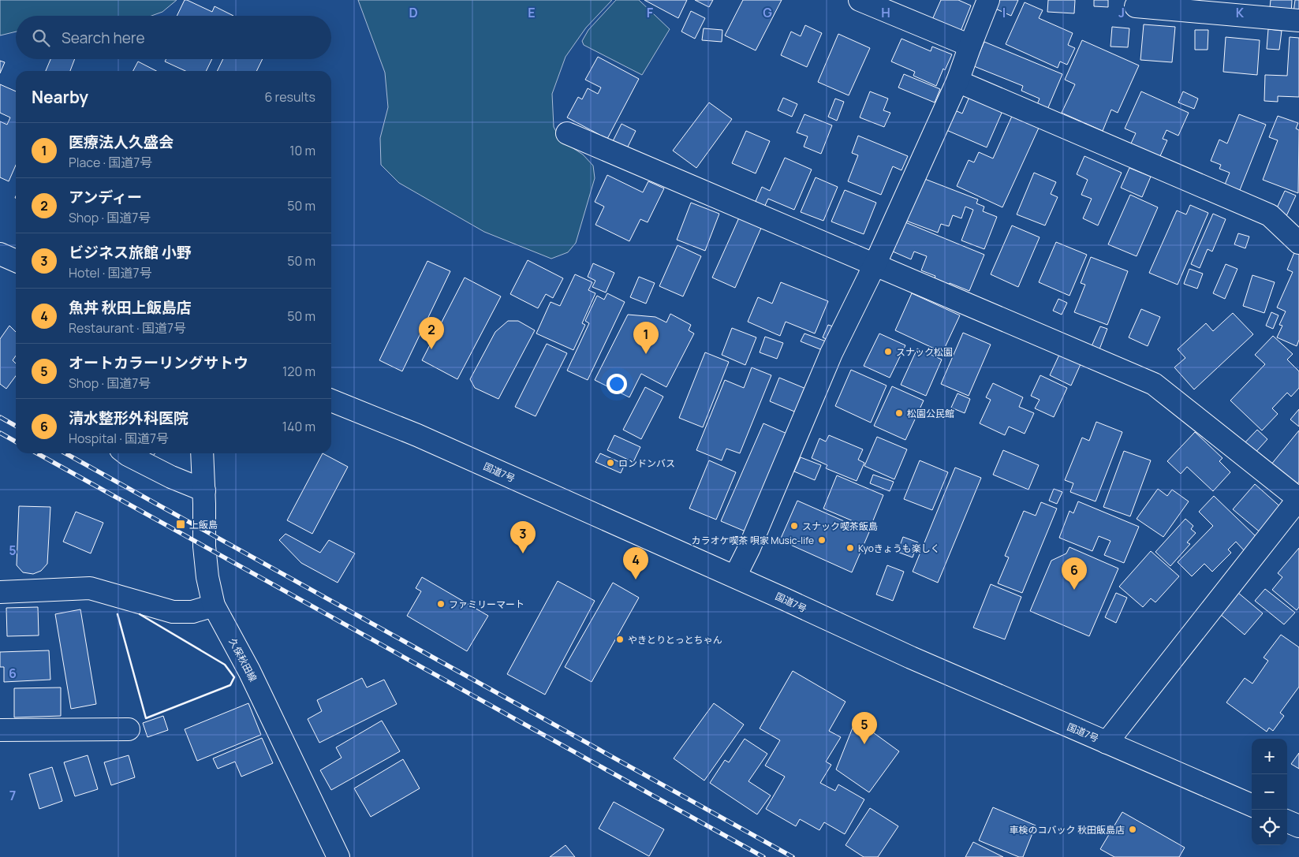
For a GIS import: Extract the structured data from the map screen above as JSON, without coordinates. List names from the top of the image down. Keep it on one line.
{"streets":{"main road":["国道7号","久保秋田線"]},"places":{"other":["スナック松園","松園公民館","ロンドンバス","スナック喫茶飯島","カラオケ喫茶 唄家 Music-life","Kyoきょうも楽しく","ファミリーマート","やきとりとっとちゃん","車検のコバック 秋田飯島店"],"transit":["上飯島"]},"page":{"search":"Search here","heading":["Nearby","6 results"],"list":[{"mark":"1","name":"医療法人久盛会","note":"Place · 国道7号","value":"10 m"},{"mark":"2","name":"アンディー","note":"Shop · 国道7号","value":"50 m"},{"mark":"3","name":"ビジネス旅館 小野","note":"Hotel · 国道7号","value":"50 m"},{"mark":"4","name":"魚丼 秋田上飯島店","note":"Restaurant · 国道7号","value":"50 m"},{"mark":"5","name":"オートカラーリングサトウ","note":"Shop · 国道7号","value":"120 m"},{"mark":"6","name":"清水整形外科医院","note":"Hospital · 国道7号","value":"140 m"}],"pins":["2","1","3","4","6","5"],"map_buttons":["+","−"]},"grid":{"columns":["D","E","F","G","H","I","J","K"],"rows":["5","6","7"]}}
